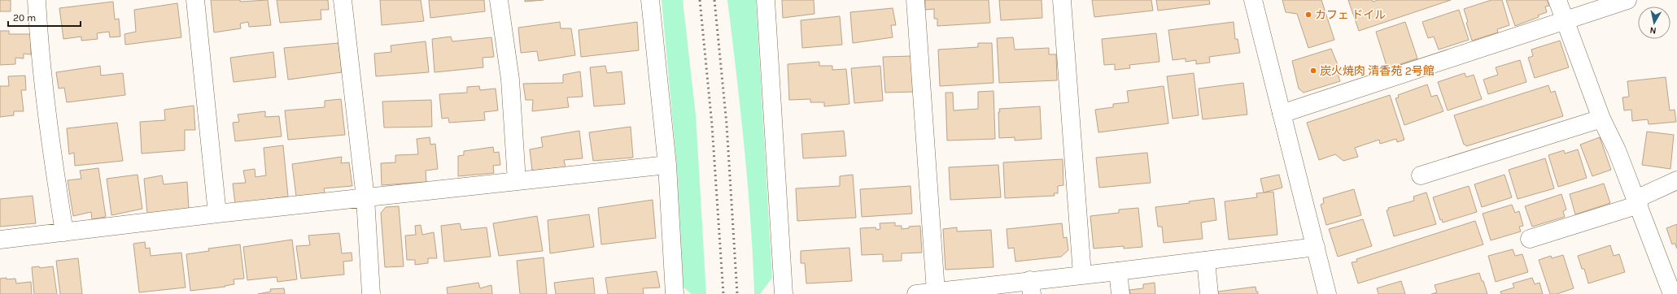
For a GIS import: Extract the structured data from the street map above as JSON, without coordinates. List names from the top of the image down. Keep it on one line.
{"places":["カフェ ドイル","炭火焼肉 清香苑 2号館"],"scale_bar":"20 m","north":"bottom"}
